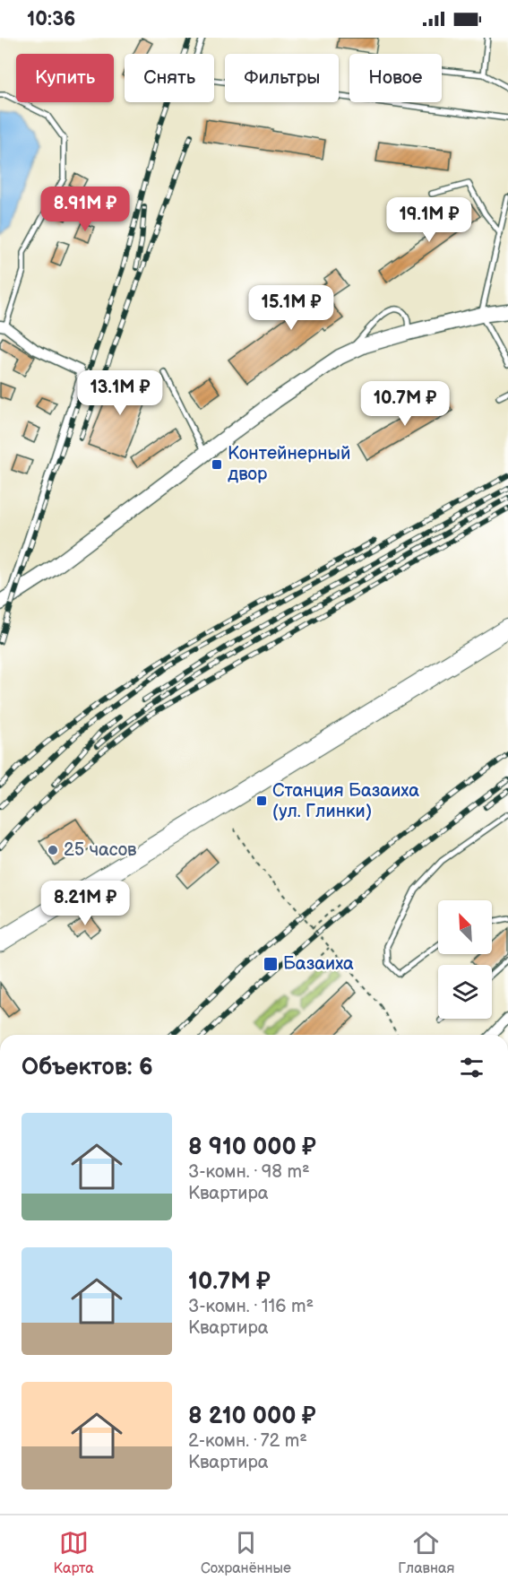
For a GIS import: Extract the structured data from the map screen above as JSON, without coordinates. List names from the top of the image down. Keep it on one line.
{"places":{"transit":["Контейнерный двор","Станция Базаиха (ул. Глинки)","Базаиха"],"other":["25 часов"]},"north":"top left","page":{"status":"10:36","chip":["Купить","Снять","Фильтры","Новое"],"price":["8.91M ₽","19.1M ₽","15.1M ₽","13.1M ₽","10.7M ₽","8.21M ₽"],"heading":"Объектов: 6","list":[{"name":"8 910 000 ₽","note":"3-комн. · 98 m² · Квартира"},{"name":"10.7M ₽","note":"3-комн. · 116 m² · Квартира"},{"name":"8 210 000 ₽","note":"2-комн. · 72 m² · Квартира"}],"tabs":["Карта","Сохранённые","Главная"]}}
